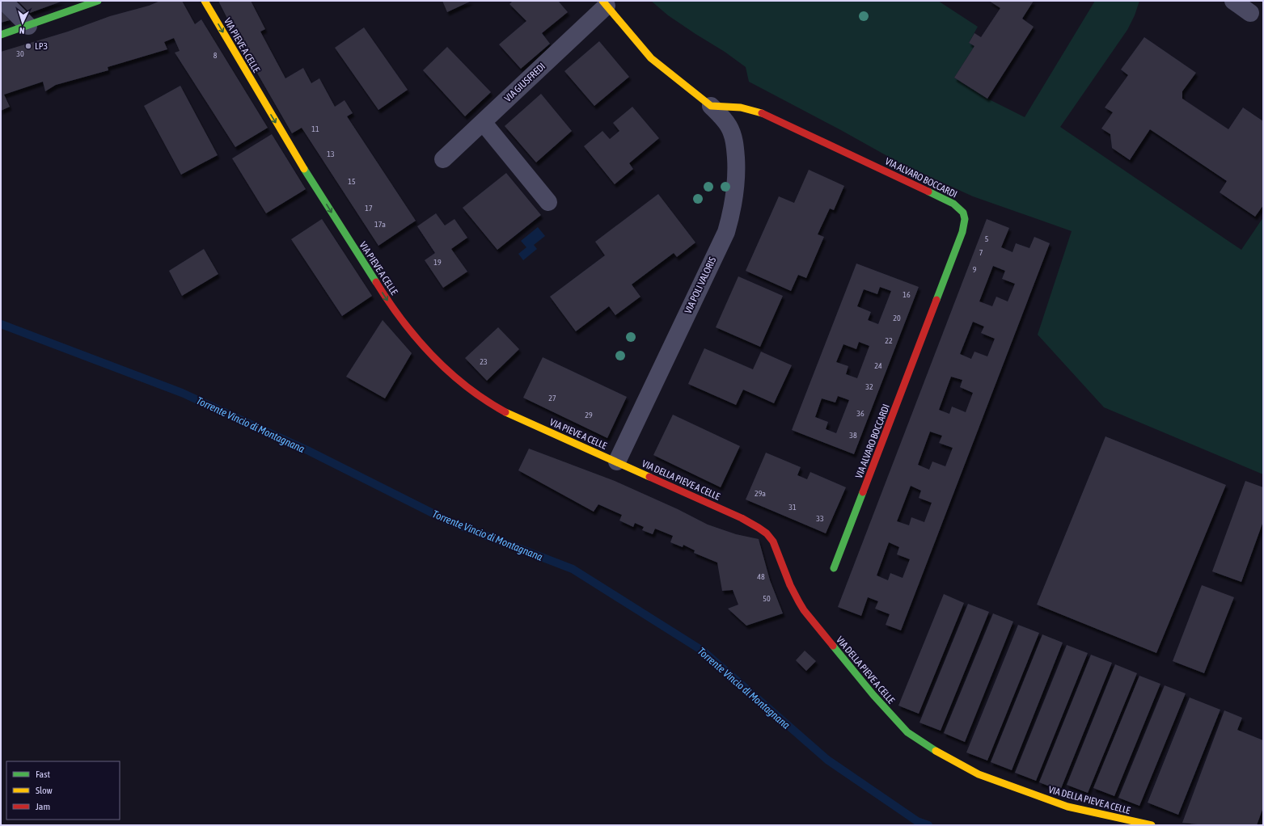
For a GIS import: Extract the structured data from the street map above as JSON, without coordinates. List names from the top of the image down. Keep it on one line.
{"streets":{"street":["VIA PIEVE A CELLE","VIA GIUSFREDI","VIA ALVARO BOCCARDI","VIA POLI VALORIS","VIA DELLA PIEVE A CELLE"]},"crossings":[["VIA PIEVE A CELLE","VIA POLI VALORIS"],["VIA PIEVE A CELLE","VIA DELLA PIEVE A CELLE"],["VIA ALVARO BOCCARDI","VIA POLI VALORIS"],["VIA POLI VALORIS","VIA DELLA PIEVE A CELLE"]],"one_way":["VIA PIEVE A CELLE"],"water":["Torrente Vincio di Montagnana"],"places":["LP3"],"house_numbers":["30","8","11","13","15","17","17a","5","7","19","9","16","20","22","23","24","32","27","36","29","38","29a","31","33","48","50"],"legend":["Fast","Slow","Jam"],"north":"bottom"}
